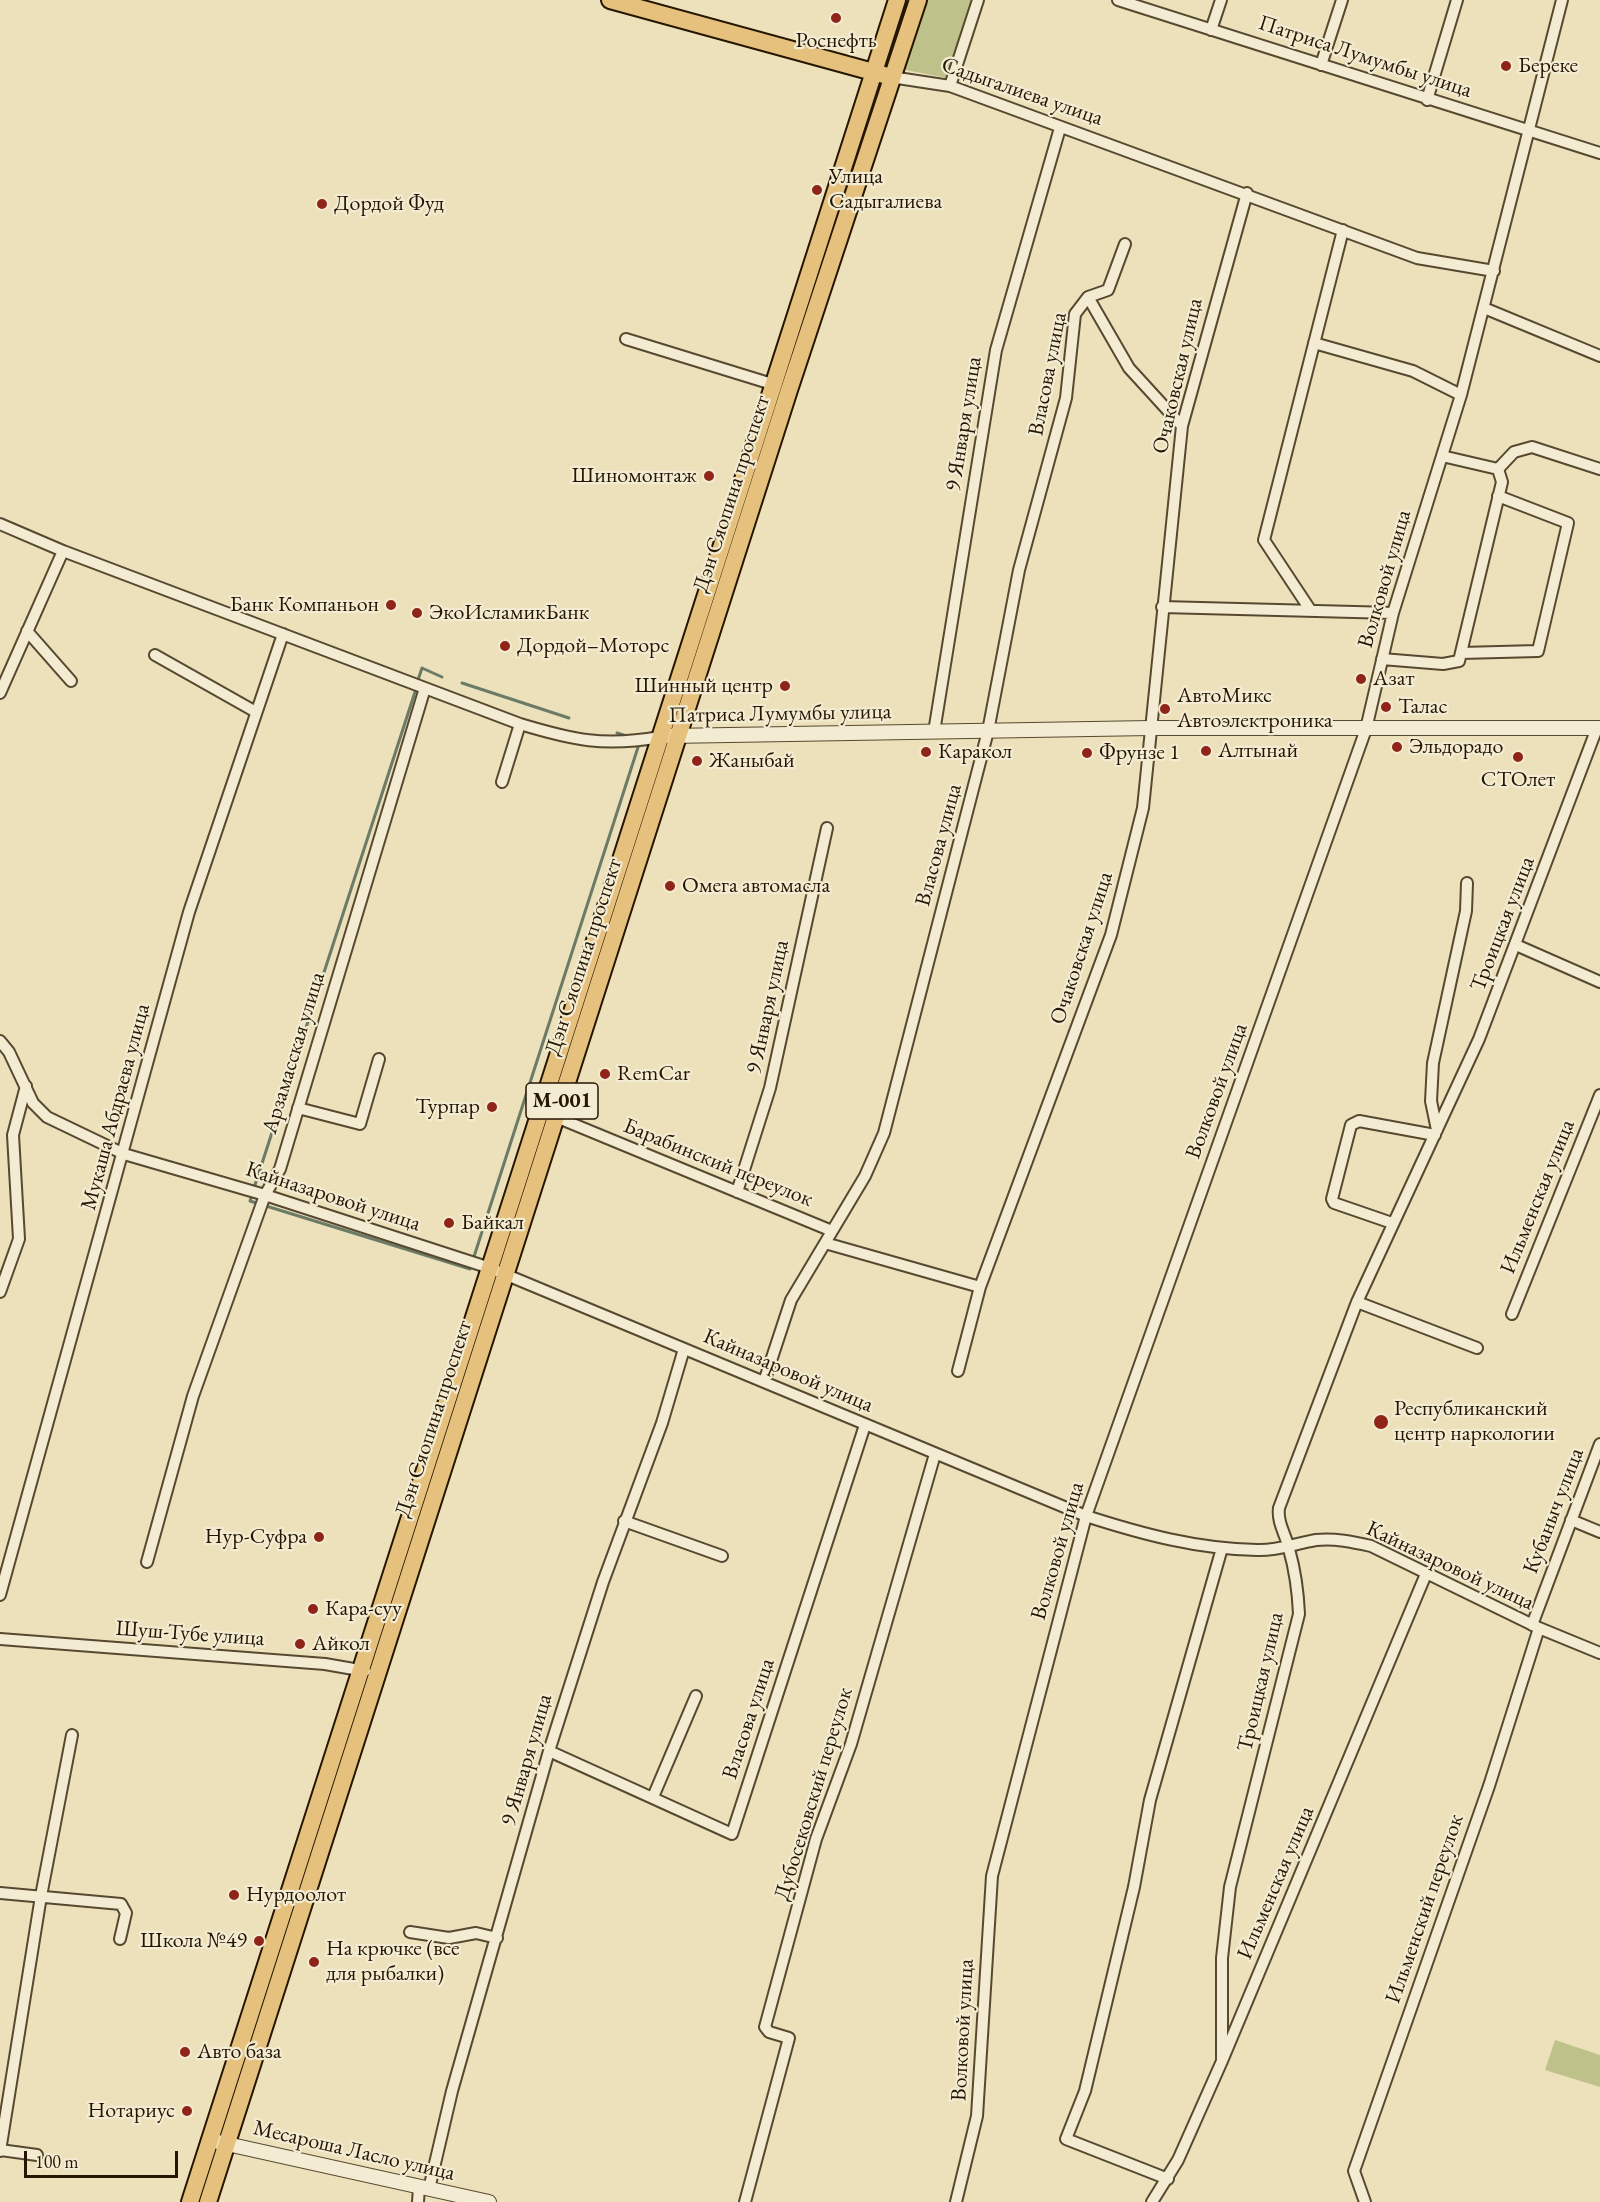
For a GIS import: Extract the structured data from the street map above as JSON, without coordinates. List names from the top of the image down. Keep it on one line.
{"streets":{"main road":["Садыгалиева улица","Дэн Сяопина проспект","M-001"],"street":["Патриса Лумумбы улица","Власова улица","Очаковская улица","9 Января улица","Волковой улица","Троицкая улица","Арзамасская улица","Мукаша Абдраева улица","Барабинский переулок","Кайназаровой улица","Ильменская улица","Кубаныч улица","Шуш-Тубе улица","Дубосековский переулок","Ильменский переулок","Месароша Ласло улица"]},"crossings":[["Патриса Лумумбы улица","Власова улица"],["Патриса Лумумбы улица","Очаковская улица"],["Патриса Лумумбы улица","9 Января улица"],["Патриса Лумумбы улица","Дэн Сяопина проспект"],["Патриса Лумумбы улица","Волковой улица"],["Патриса Лумумбы улица","Троицкая улица"],["Патриса Лумумбы улица","Арзамасская улица"],["Патриса Лумумбы улица","Мукаша Абдраева улица"],["Садыгалиева улица","Очаковская улица"],["Садыгалиева улица","9 Января улица"],["Садыгалиева улица","Дэн Сяопина проспект"],["Садыгалиева улица","Волковой улица"],["Власова улица","Очаковская улица"],["Власова улица","9 Января улица"],["Власова улица","Барабинский переулок"],["Власова улица","Кайназаровой улица"],["9 Января улица","Барабинский переулок"],["9 Января улица","Кайназаровой улица"],["9 Января улица","Месароша Ласло улица"],["Дэн Сяопина проспект","Барабинский переулок"],["Дэн Сяопина проспект","Кайназаровой улица"],["Дэн Сяопина проспект","Шуш-Тубе улица"],["Дэн Сяопина проспект","Месароша Ласло улица"],["Волковой улица","Кайназаровой улица"],["Троицкая улица","Кайназаровой улица"],["Троицкая улица","Ильменская улица"],["Арзамасская улица","Кайназаровой улица"],["Мукаша Абдраева улица","Кайназаровой улица"],["Кайназаровой улица","Ильменская улица"],["Кайназаровой улица","Кубаныч улица"],["Кайназаровой улица","Дубосековский переулок"],["Кайназаровой улица","Ильменский переулок"],["Кубаныч улица","Ильменский переулок"]],"places":["Роснефть","Береке","Улица Садыгалиева","Дордой Фуд","Шиномонтаж","Банк Компаньон","ЭкоИсламикБанк","Дордой–Моторс","Азат","Шинный центр","Талас","АвтоМикс Автоэлектроника","Эльдорадо","Алтынай","Каракол","Фрунзе 1","СТОлет","Жаныбай","Омега автомасла","RemCar","Турпар","Байкал","Республиканский центр наркологии","Нур-Суфра","Кара-суу","Айкол","Нурдоолот","Школа №49","На крючке (все для рыбалки)","Авто база","Нотариус"],"scale_bar":"100 m"}
